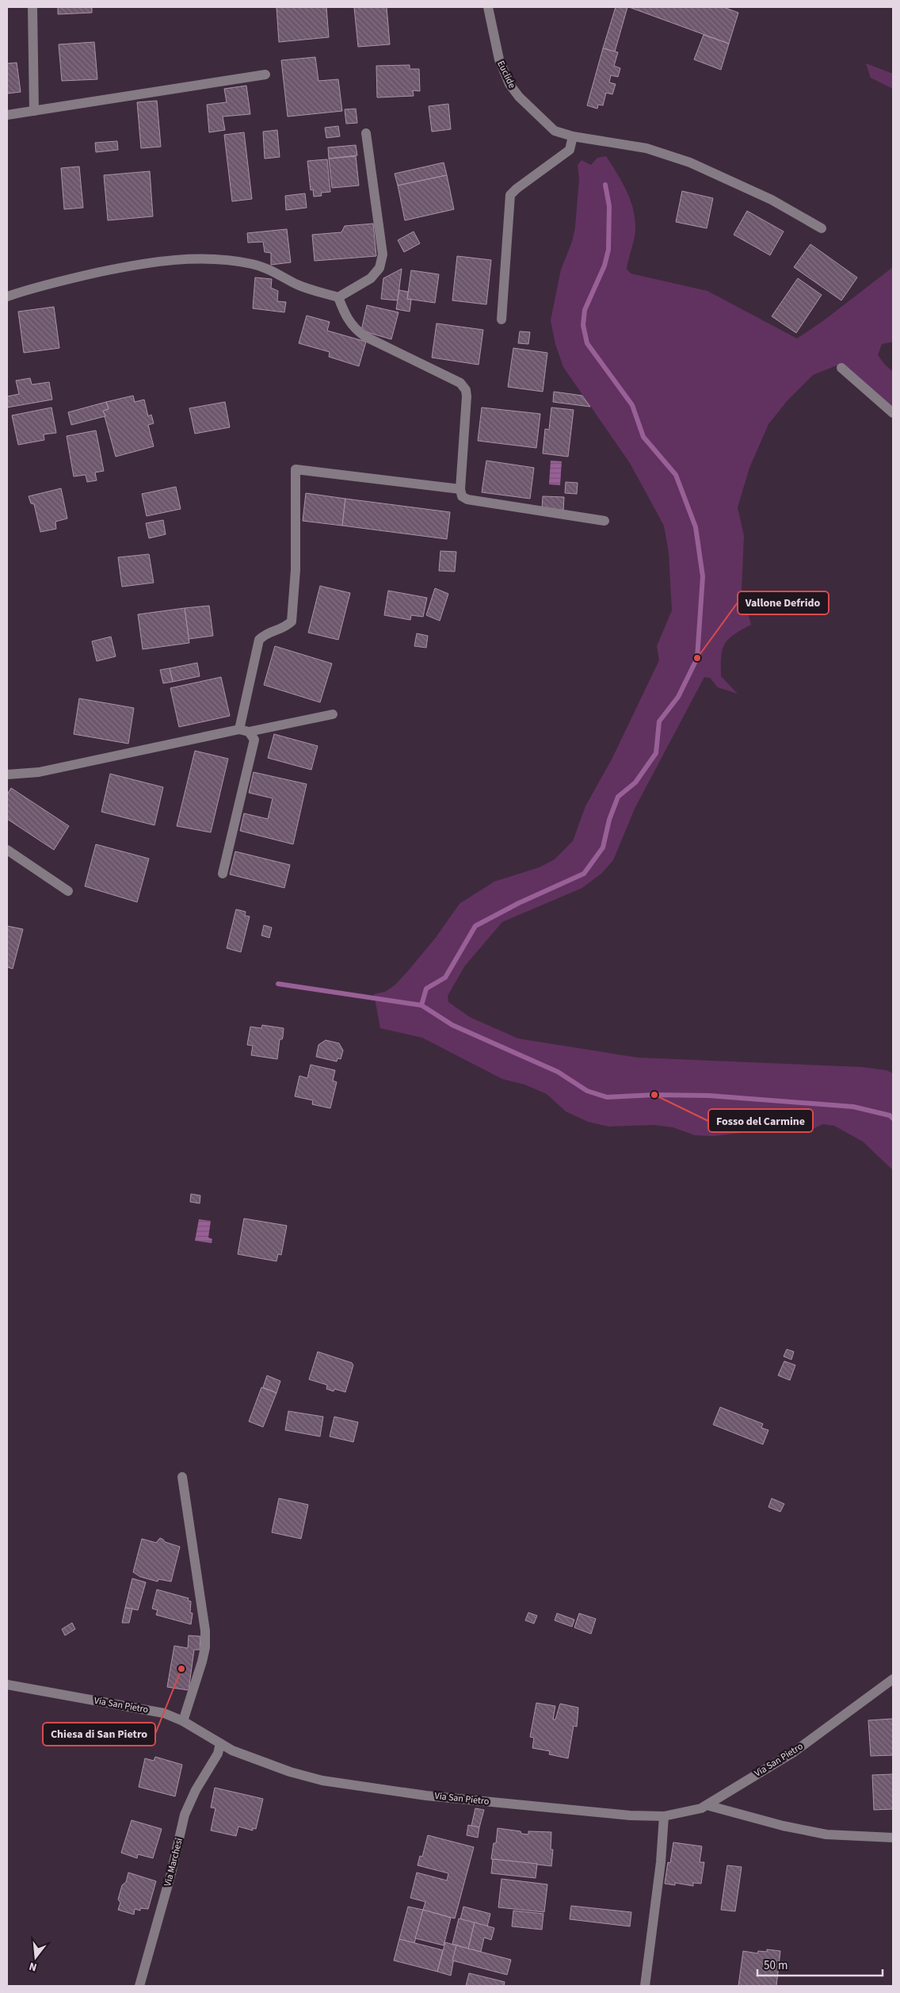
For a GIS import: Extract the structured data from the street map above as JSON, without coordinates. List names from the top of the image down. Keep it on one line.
{"streets":{"street":["Euclide","Via San Pietro","Via Marchesi"]},"crossings":[["Via San Pietro","Via Marchesi"]],"places":["Vallone Defrido","Fosso del Carmine","Chiesa di San Pietro"],"scale_bar":"50 m","north":"bottom"}
